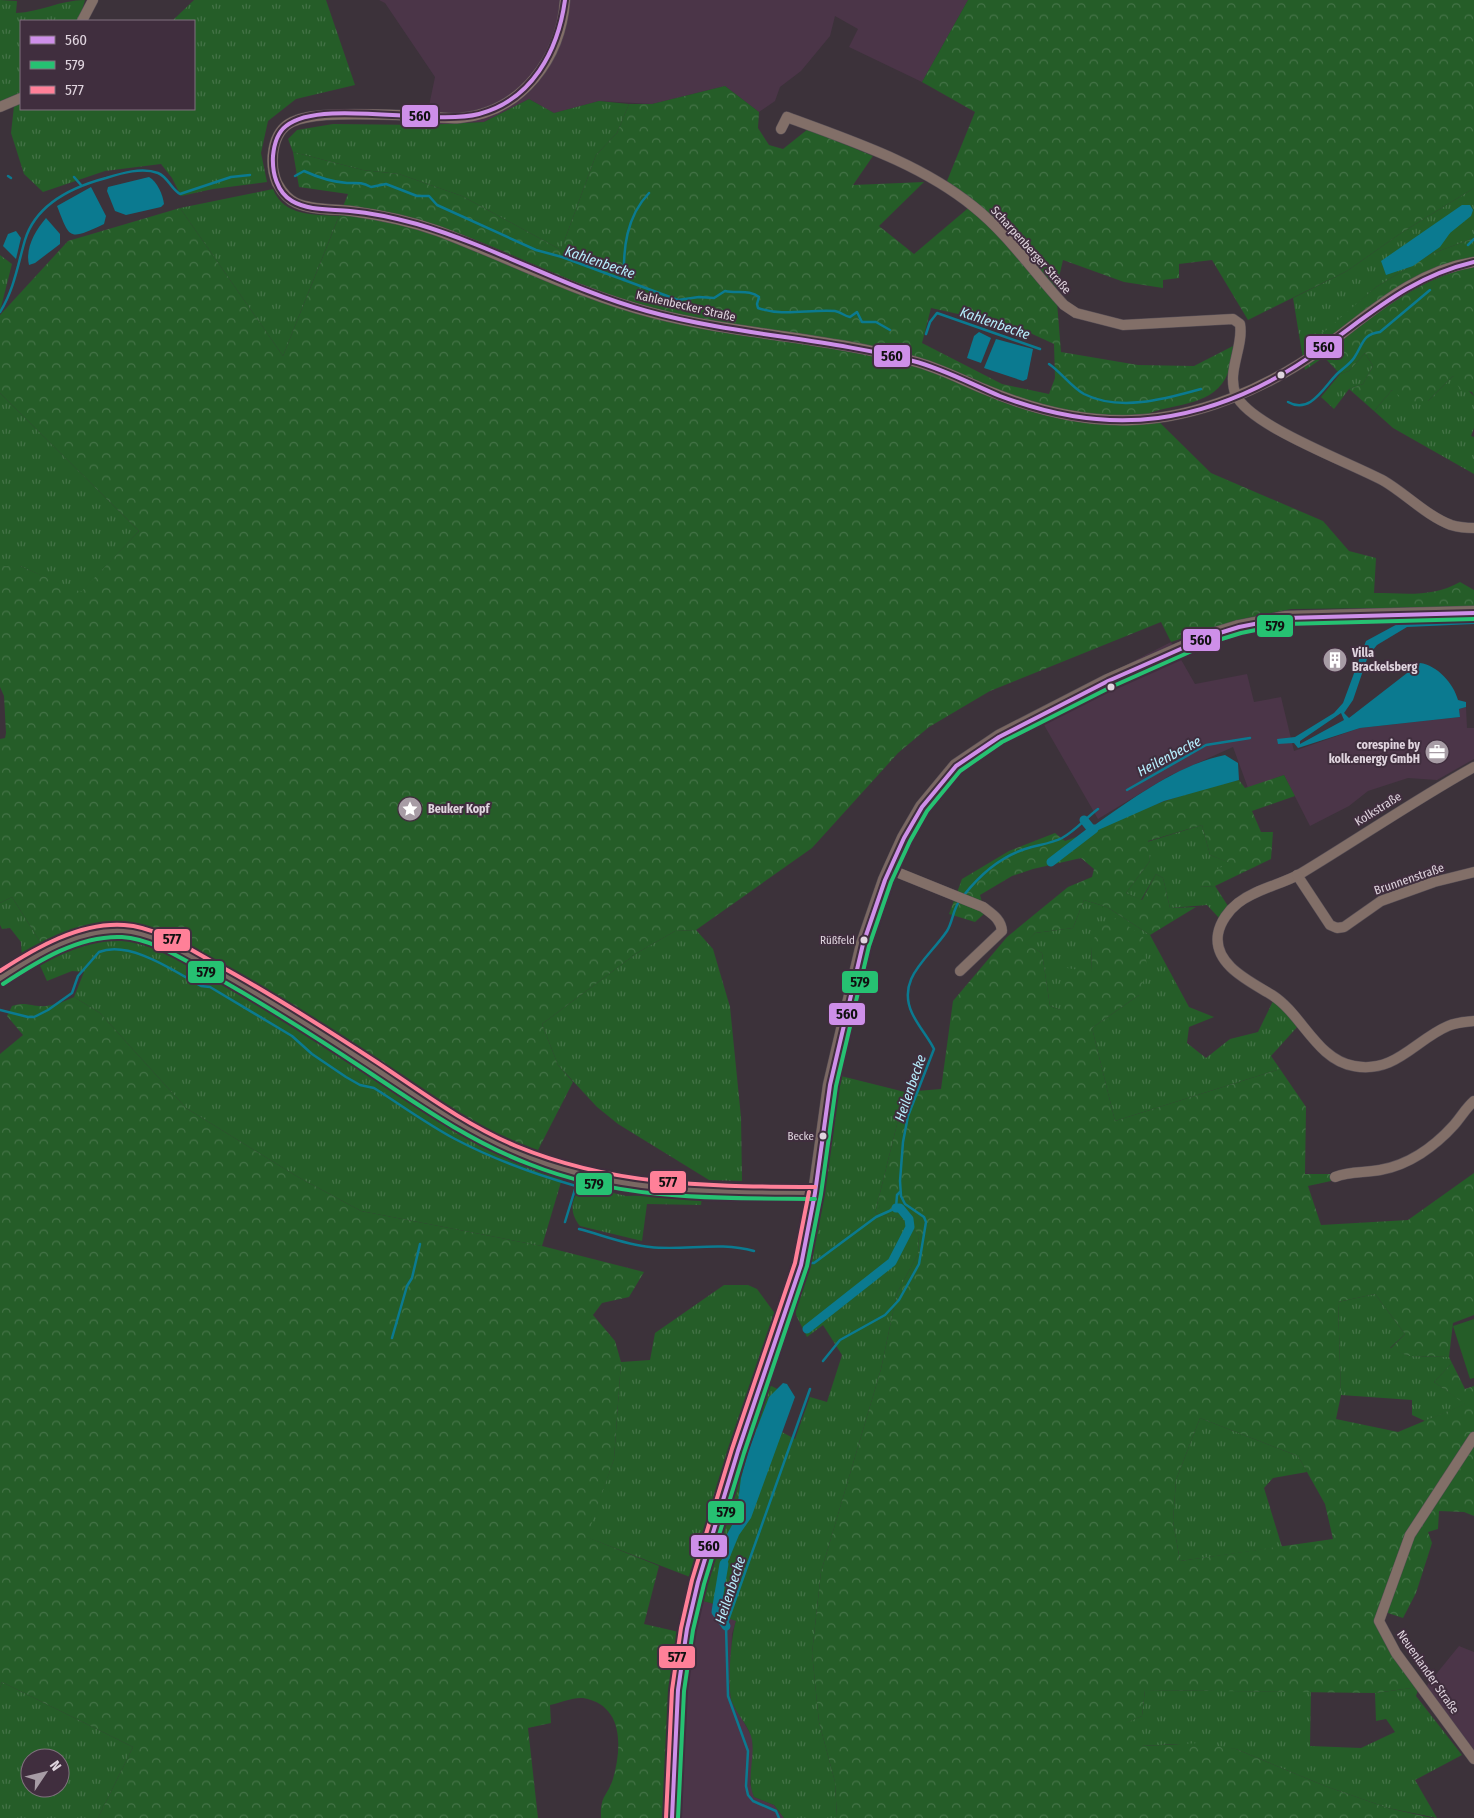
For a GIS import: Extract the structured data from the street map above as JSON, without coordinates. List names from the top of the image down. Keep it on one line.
{"streets":{"street":["Scharpenberger Straße","Kahlenbecker Straße","Kolkstraße","Brunnenstraße","Neuenlander Straße"]},"crossings":[["Scharpenberger Straße","Kahlenbecker Straße"],["Kolkstraße","Brunnenstraße"]],"water":["Kahlenbecke","Heilenbecke"],"places":{"building":["Villa Brackelsberg"],"office":["corespine by kolk.energy GmbH"],"place":["Beuker Kopf"],"other":["Rüßfeld","Becke"]},"lines":["transit line 560","transit line 579","transit line 577"],"legend":["560","579","577"],"north":"top right"}
